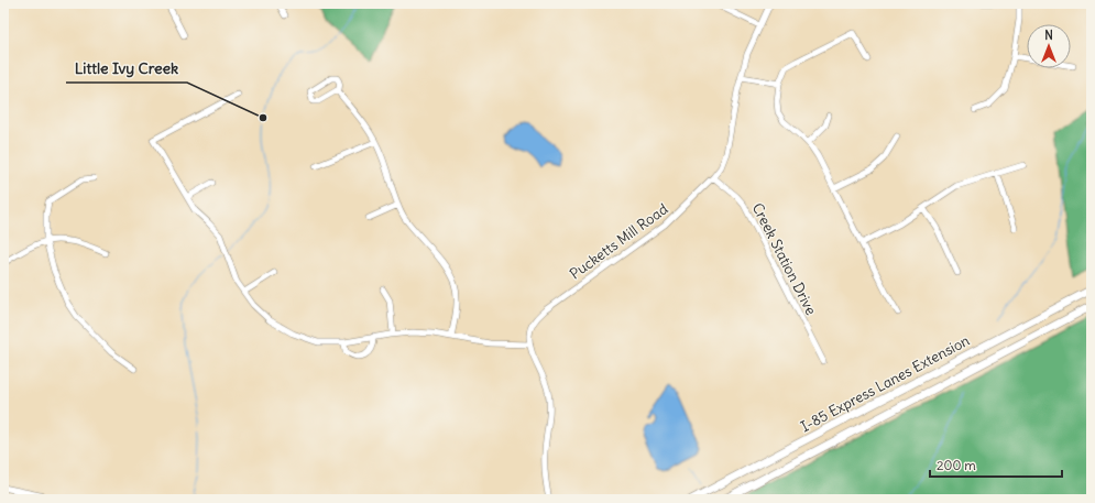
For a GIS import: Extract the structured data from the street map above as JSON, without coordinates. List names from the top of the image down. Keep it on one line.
{"streets":{"highway":["I-85 Express Lanes Extension"],"street":["Pucketts Mill Road","Creek Station Drive"]},"crossings":[["Pucketts Mill Road","Creek Station Drive"]],"places":["Little Ivy Creek"],"scale_bar":"200 m","north":"top"}
